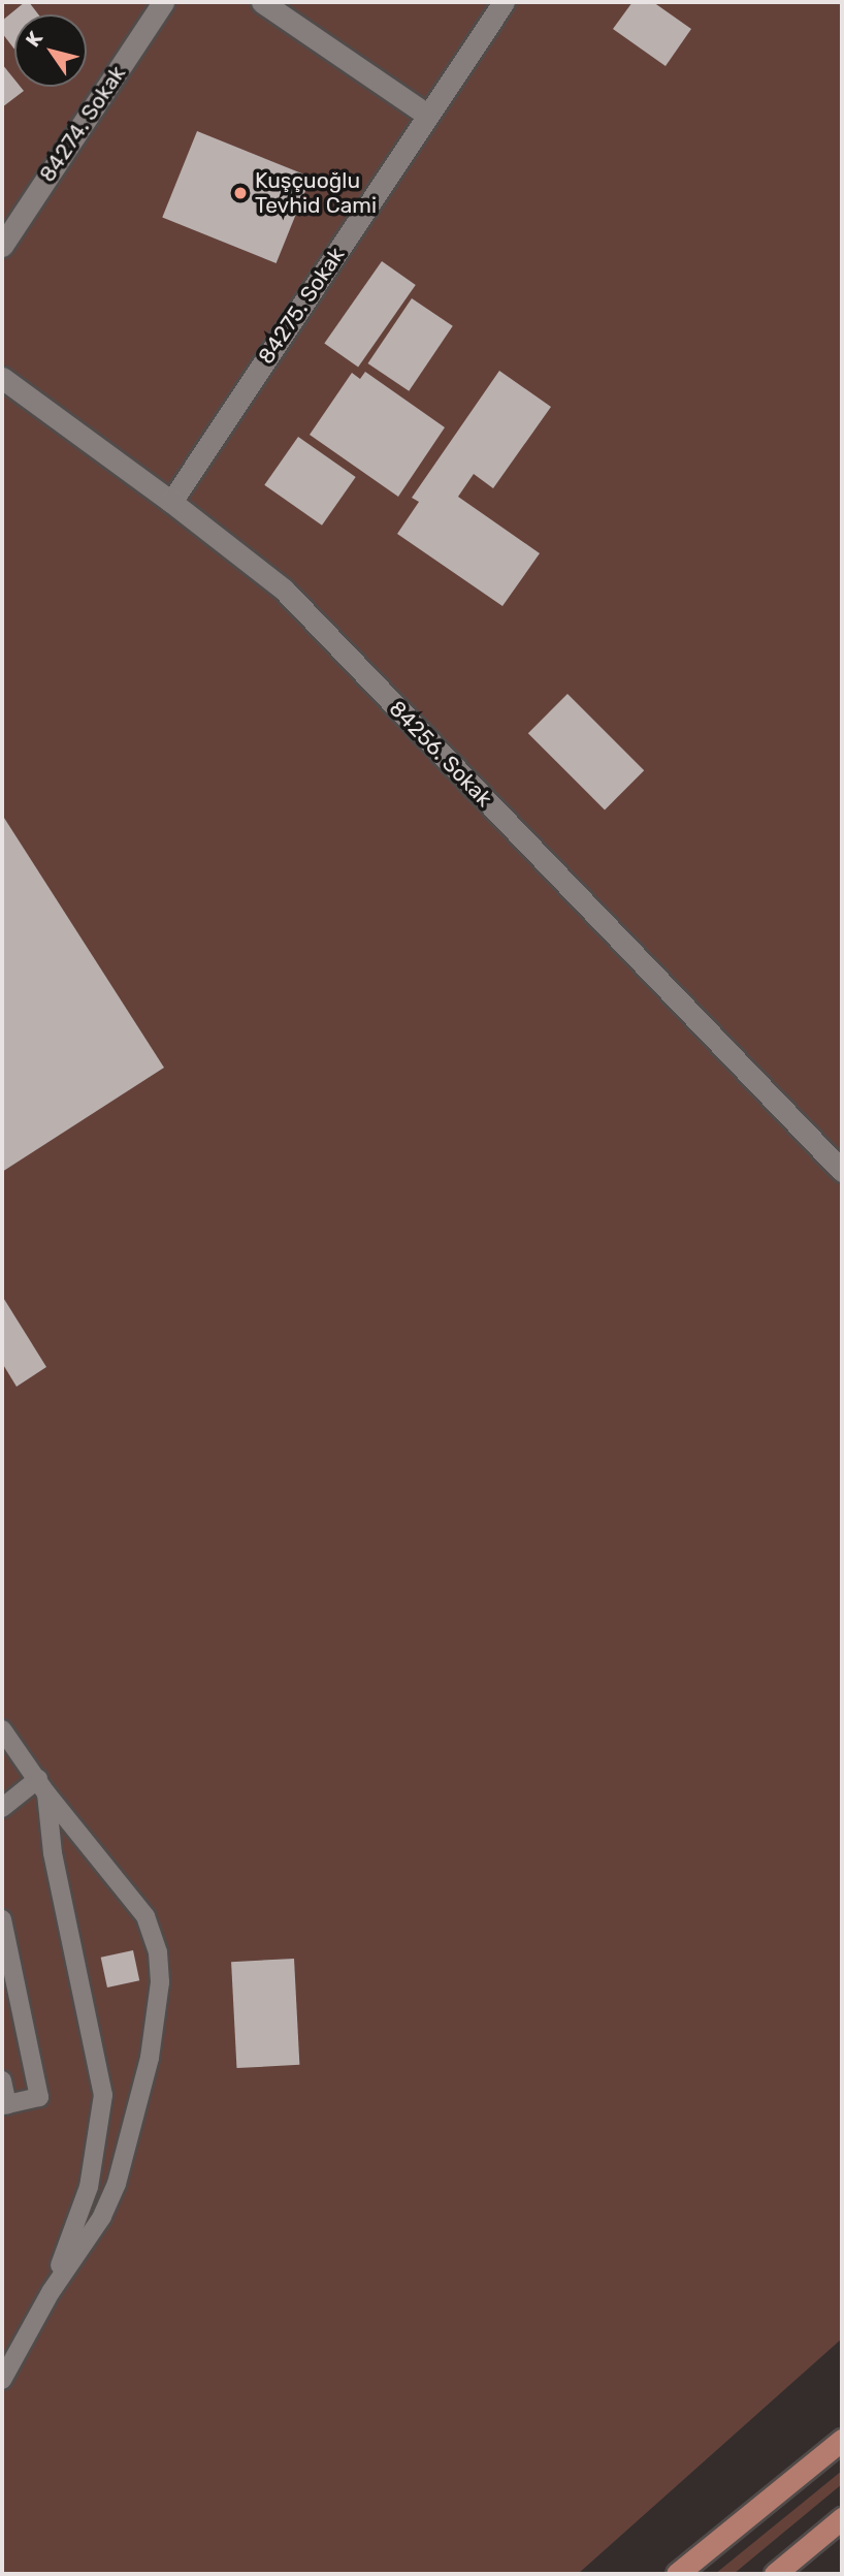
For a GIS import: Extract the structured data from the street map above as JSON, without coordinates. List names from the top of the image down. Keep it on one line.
{"streets":{"street":["84274. Sokak","84275. Sokak","84256. Sokak"]},"crossings":[["84275. Sokak","84256. Sokak"]],"places":["Kuşçuoğlu Tevhid Cami"],"north":"top left"}
